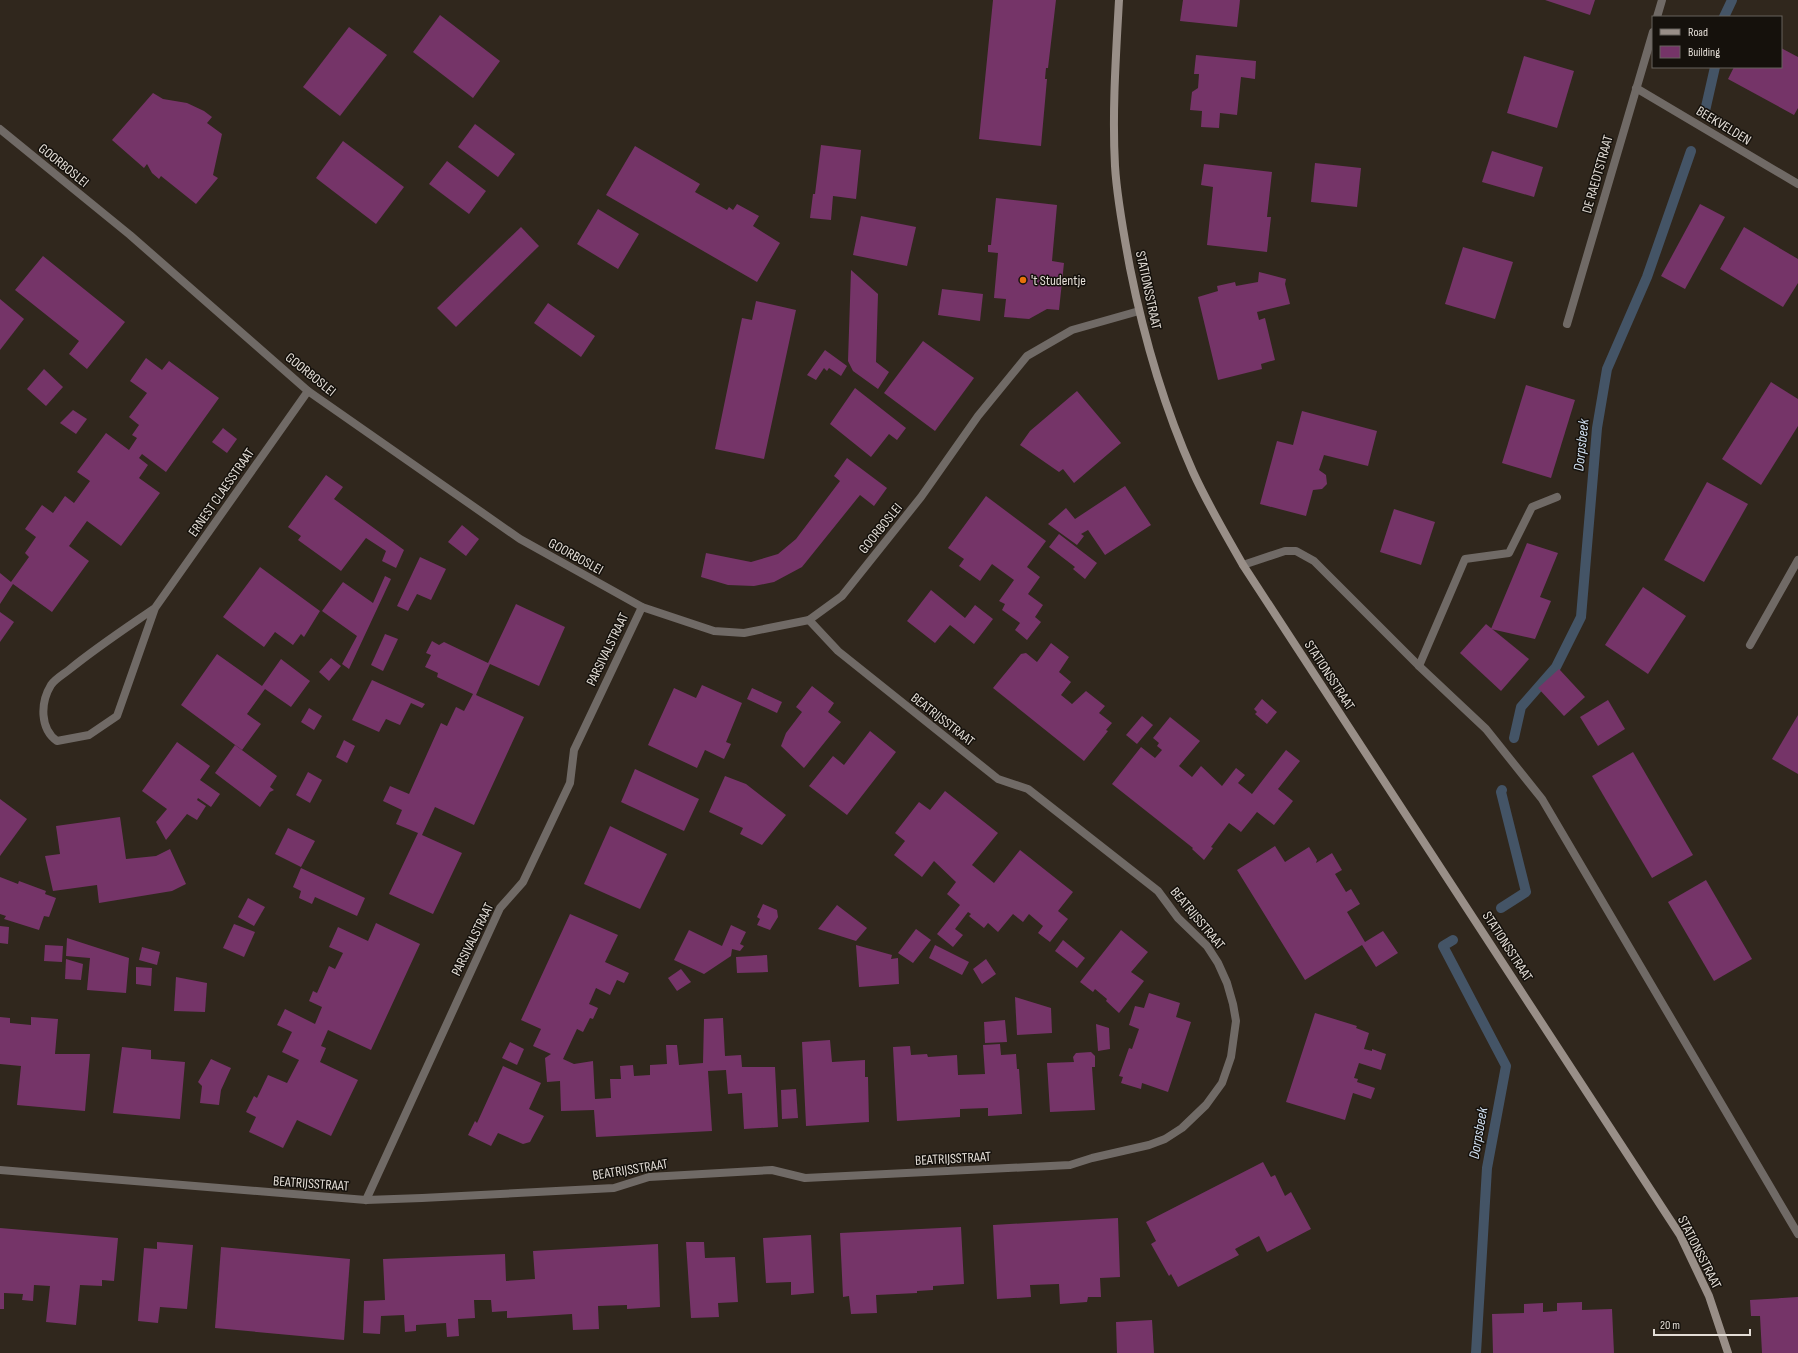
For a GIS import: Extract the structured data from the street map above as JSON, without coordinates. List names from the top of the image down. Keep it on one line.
{"streets":{"street":["BEEKVELDEN","GOORBOSLEI","DE RAEDTSTRAAT","STATIONSSTRAAT","ERNEST CLAESSTRAAT","PARSIVALSTRAAT","BEATRIJSSTRAAT"]},"crossings":[["BEEKVELDEN","DE RAEDTSTRAAT"],["GOORBOSLEI","STATIONSSTRAAT"],["GOORBOSLEI","ERNEST CLAESSTRAAT"],["GOORBOSLEI","PARSIVALSTRAAT"],["GOORBOSLEI","BEATRIJSSTRAAT"],["PARSIVALSTRAAT","BEATRIJSSTRAAT"]],"water":["Dorpsbeek"],"places":["'t Studentje"],"legend":["Road","Building"],"scale_bar":"20 m"}
